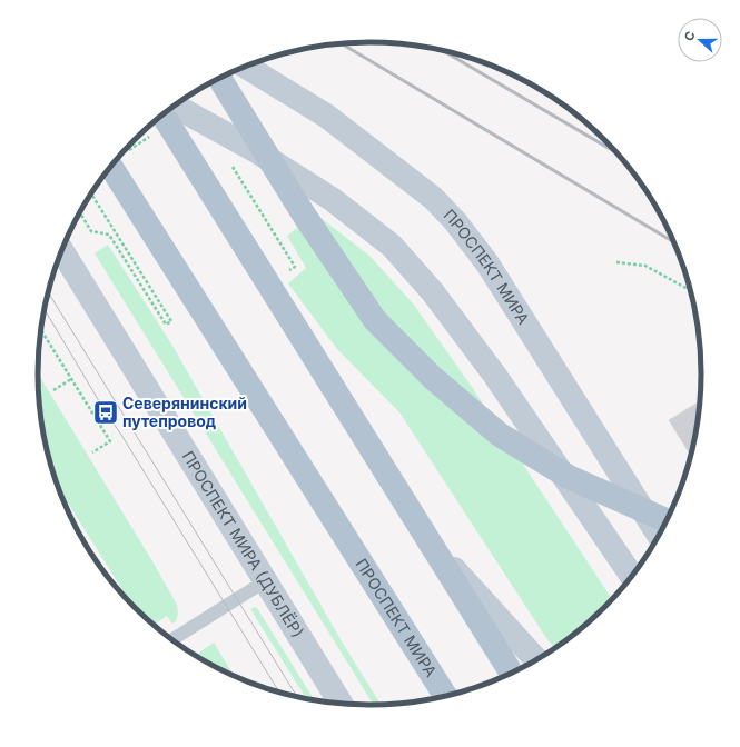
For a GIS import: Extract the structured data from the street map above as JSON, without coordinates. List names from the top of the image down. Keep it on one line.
{"streets":{"main road":["ПРОСПЕКТ МИРА","ПРОСПЕКТ МИРА (ДУБЛЁР)"]},"places":{"bus stop":["Северянинский путепровод"]},"north":"left"}
